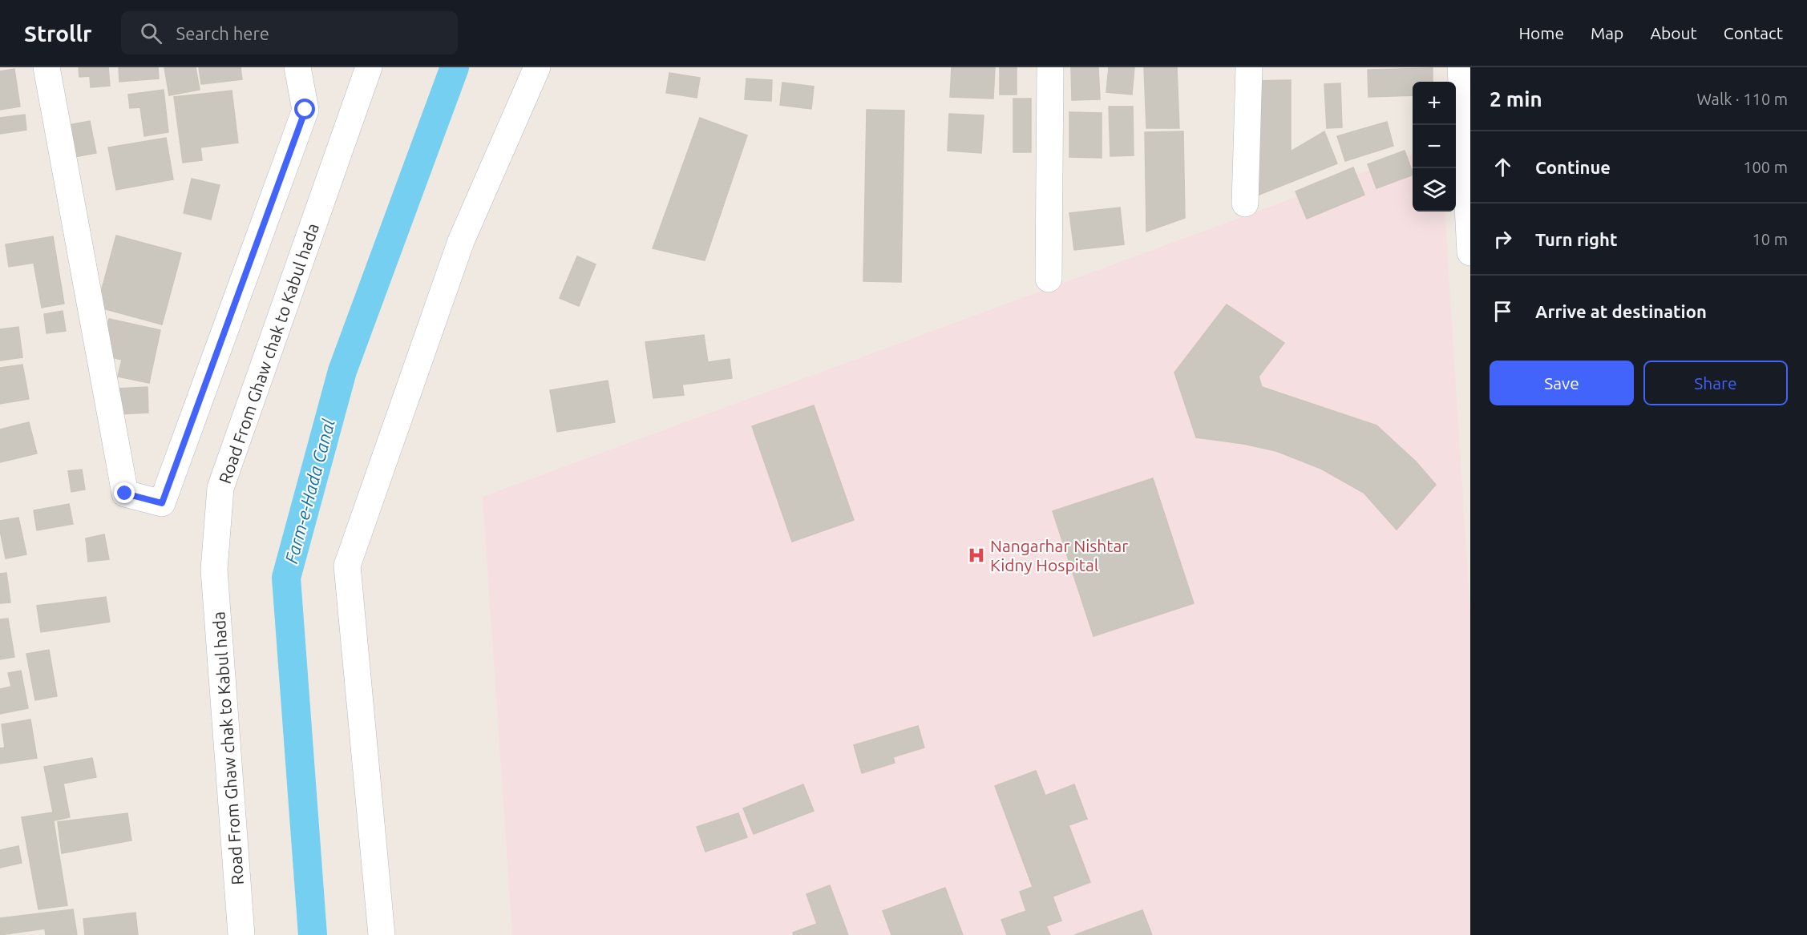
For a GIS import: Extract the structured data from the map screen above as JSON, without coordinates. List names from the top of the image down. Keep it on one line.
{"streets":{"street":["Road From Ghaw chak to Kabul hada"]},"water":["Farm-e-Hada Canal"],"places":{"hospital":["Nangarhar Nishtar Kidny Hospital"]},"page":{"header":"Strollr","search":"Search here","nav":["Home","Map","About","Contact"],"heading":["2 min","Walk · 110 m"],"map_buttons":["+","−"],"list":[["Continue","100 m"],["Turn right","10 m"],"Arrive at destination"],"buttons":["Save","Share"]}}
